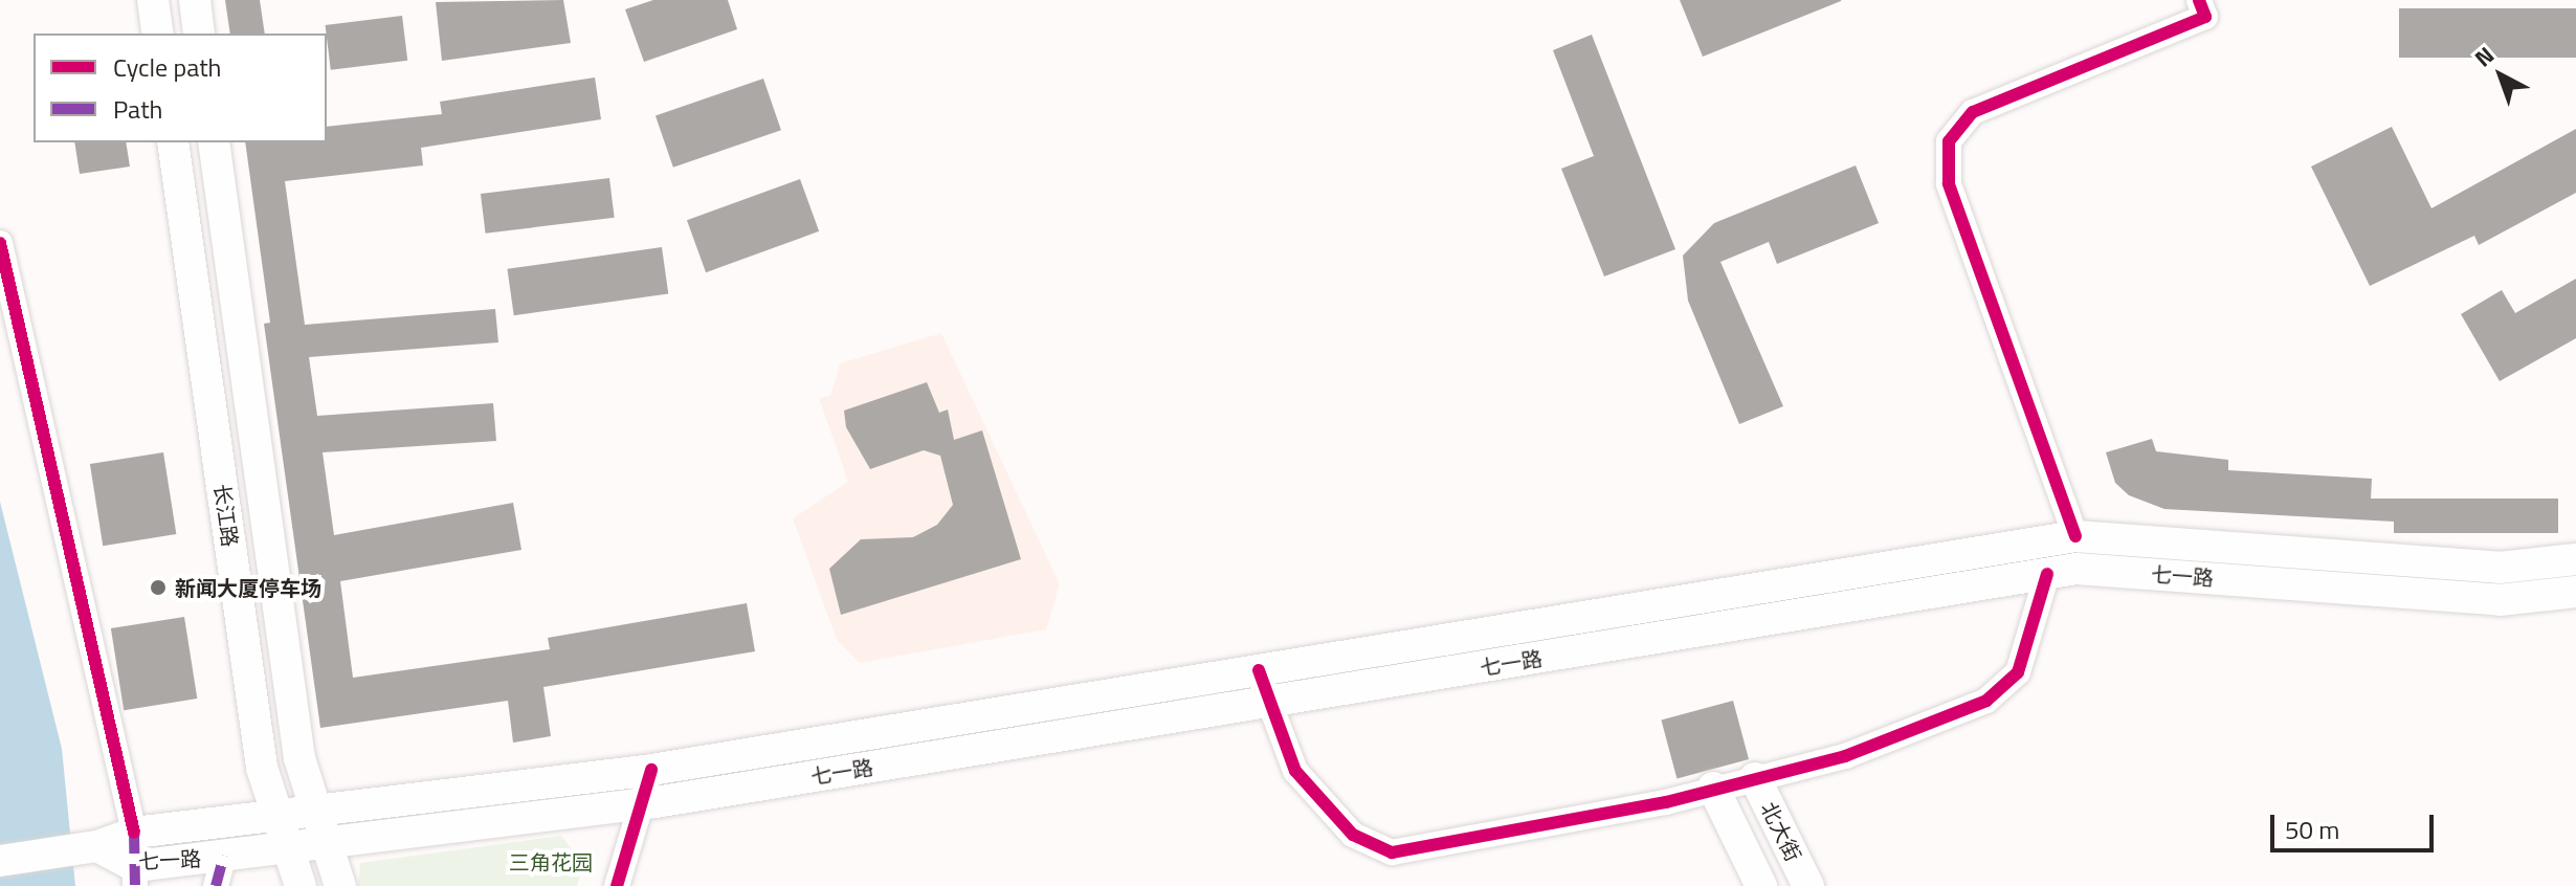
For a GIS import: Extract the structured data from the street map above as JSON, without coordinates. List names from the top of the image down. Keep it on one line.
{"streets":{"main road":["长江路","七一路","北大街"]},"crossings":[["长江路","七一路"]],"parks":["三角花园"],"places":["新闻大厦停车场"],"legend":["Cycle path","Path"],"scale_bar":"50 m","north":"top left"}
